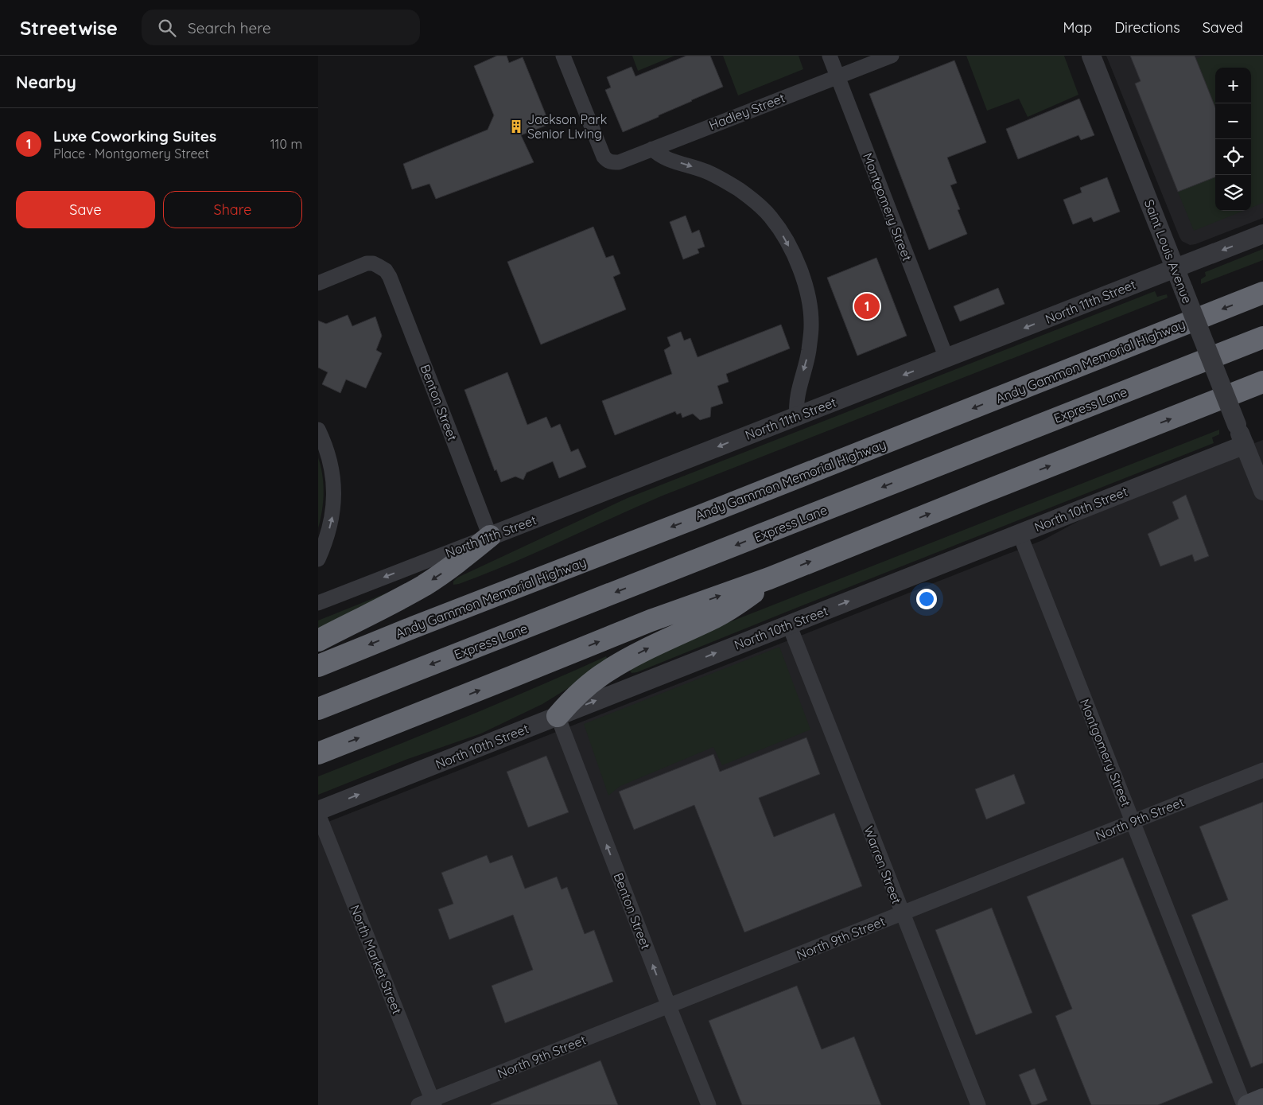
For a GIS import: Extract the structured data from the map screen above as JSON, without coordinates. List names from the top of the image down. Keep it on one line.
{"streets":{"highway":["Andy Gammon Memorial Highway","Express Lane"],"street":["Hadley Street","Montgomery Street","Saint Louis Avenue","North 11th Street","Benton Street","North 10th Street","North 9th Street","Warren Street","North Market Street"]},"crossings":[["Hadley Street","Montgomery Street"],["Montgomery Street","North 11th Street"],["Montgomery Street","North 10th Street"],["Montgomery Street","North 9th Street"],["Saint Louis Avenue","North 11th Street"],["Saint Louis Avenue","North 10th Street"],["North 11th Street","Benton Street"],["Benton Street","North 10th Street"],["Benton Street","North 9th Street"],["North 10th Street","Warren Street"],["North 9th Street","Warren Street"],["North 9th Street","North Market Street"]],"one_way":["North 11th Street","Benton Street","North 10th Street"],"places":{"building":["Jackson Park Senior Living"]},"page":{"header":"Streetwise","search":"Search here","nav":["Map","Directions","Saved"],"heading":"Nearby","map_buttons":["+","−"],"list":[{"mark":"1","name":"Luxe Coworking Suites","note":"Place · Montgomery Street","value":"110 m"}],"buttons":["Save","Share"],"pins":"1"}}
